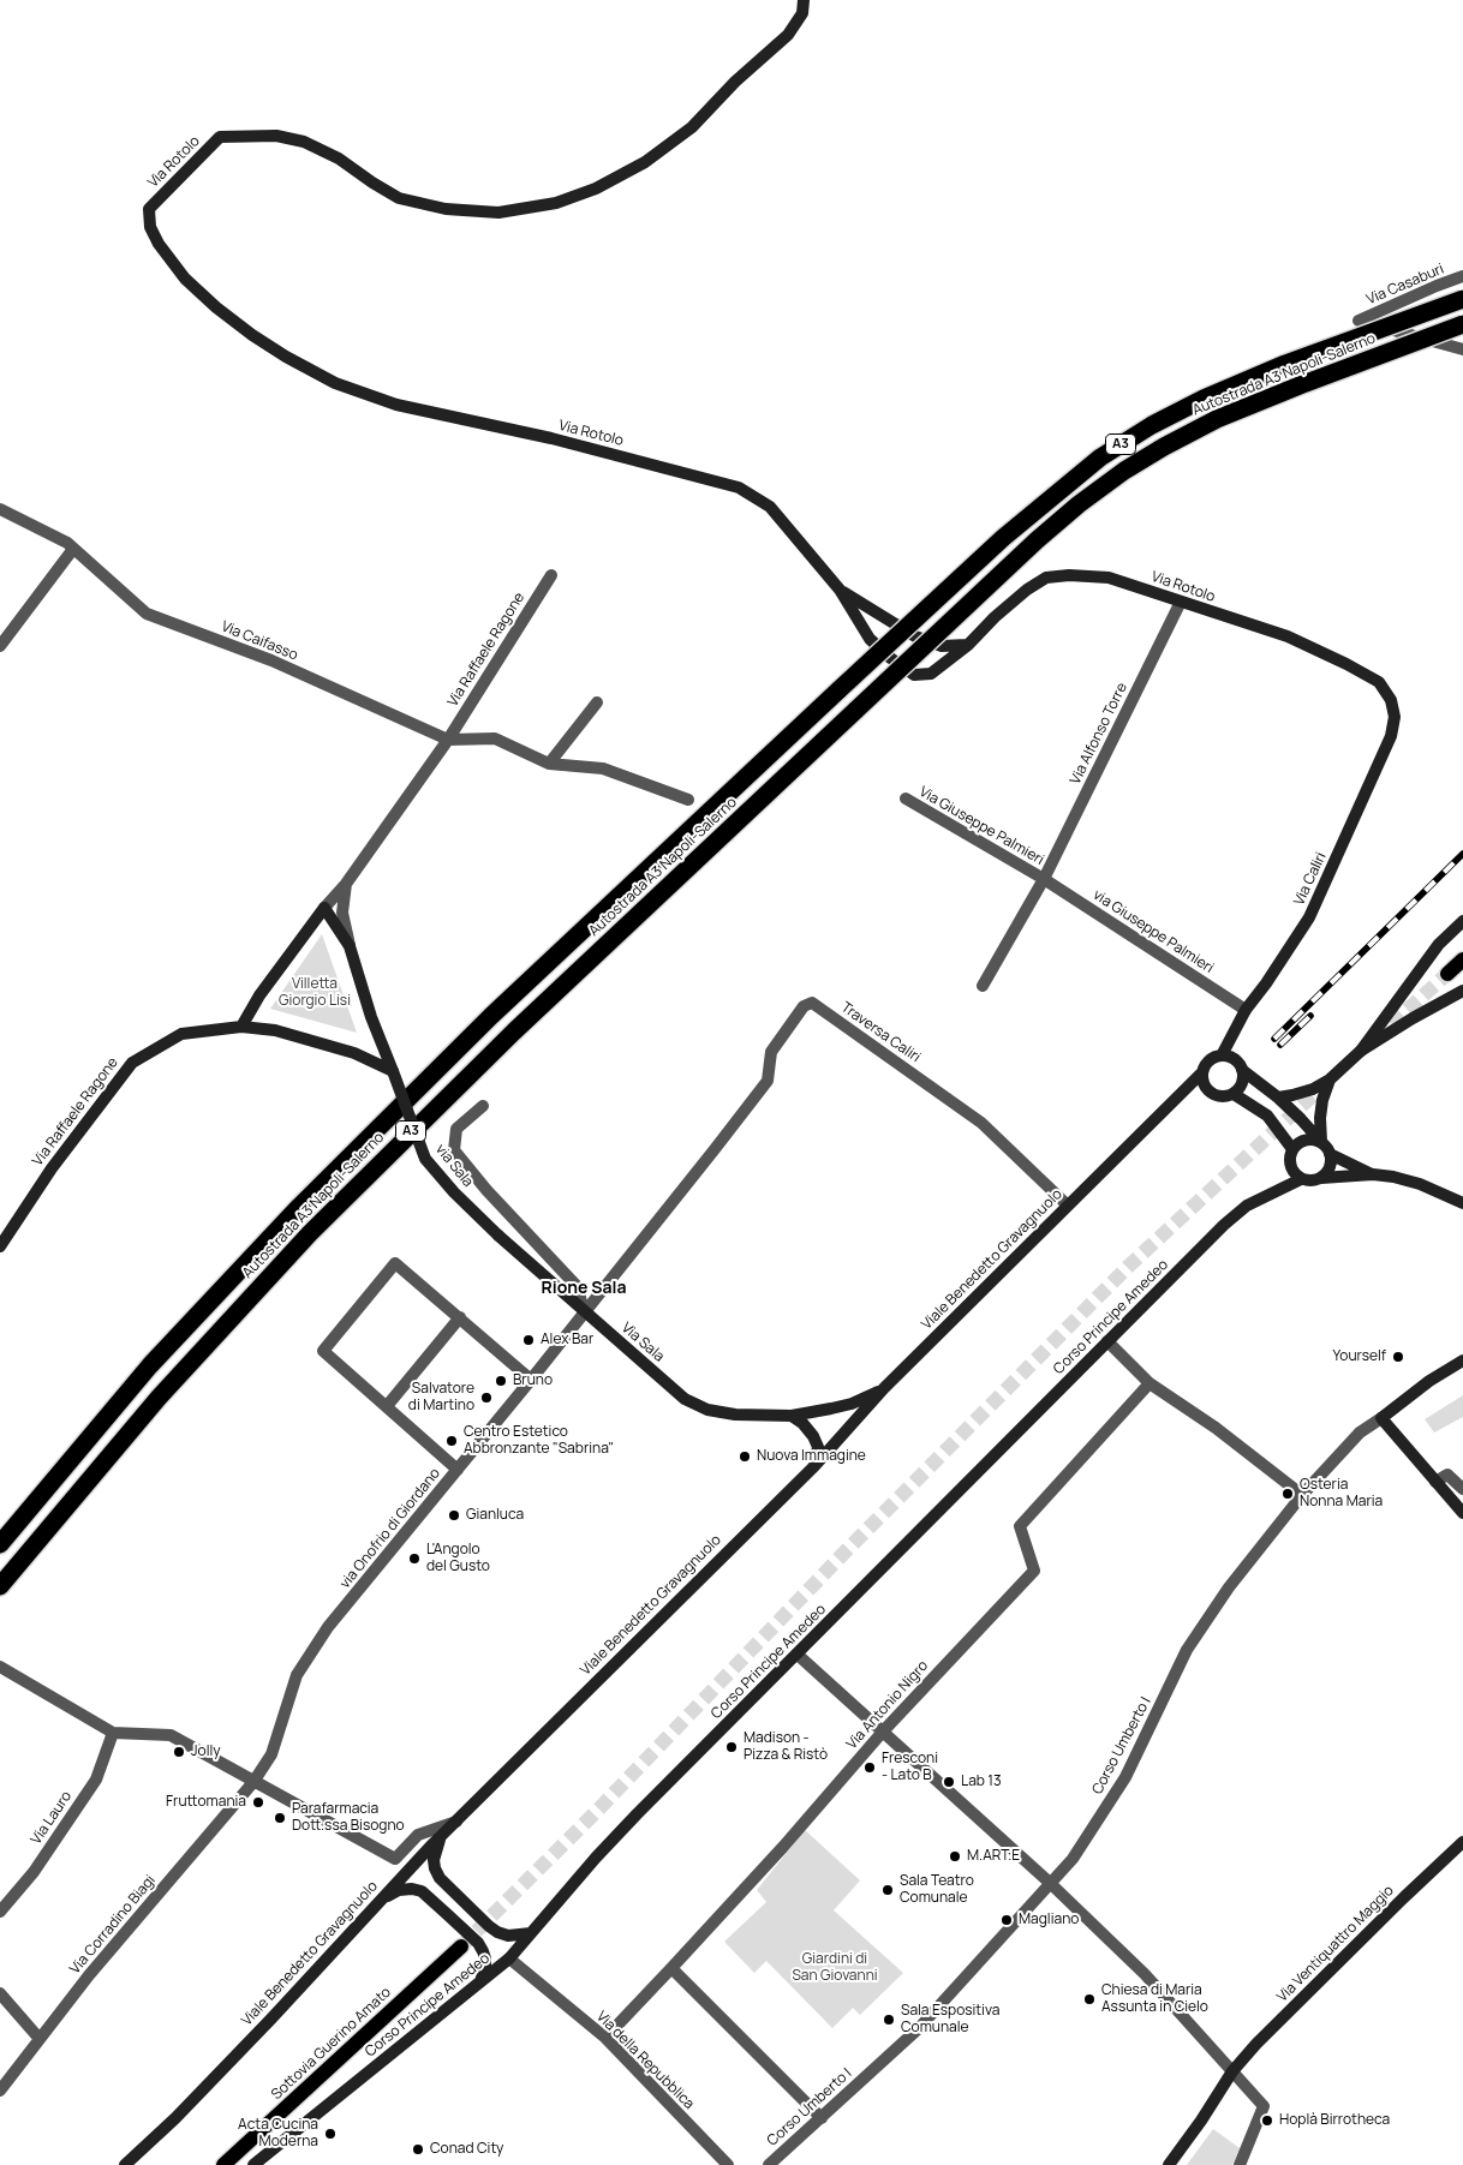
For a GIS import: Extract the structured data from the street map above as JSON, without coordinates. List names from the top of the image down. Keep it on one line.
{"streets":{"highway":["Autostrada A3 Napoli-Salerno","A3"],"main road":["Sottovia Guerino Amato"],"street":["Via Rotolo","Via Casaburi","Via Caifasso","Via Raffaele Ragone","Via Alfonso Torre","Via Giuseppe Palmieri","Via Caliri","via Giuseppe Palmieri","Traversa Caliri","via Sala","Viale Benedetto Gravagnuolo","Corso Principe Amedeo","Via Sala","via Onofrio di Giordano","Via Antonio Nigro","Corso Umberto I","Via Lauro","Via Corradino Biagi","Via Ventiquattro Maggio","Via della Repubblica"]},"crossings":[["Via Rotolo","Via Alfonso Torre"],["Via Rotolo","Via Caliri"],["Via Caifasso","Via Raffaele Ragone"],["Via Raffaele Ragone","via Sala"],["Via Alfonso Torre","Via Giuseppe Palmieri"],["Via Alfonso Torre","via Giuseppe Palmieri"],["Via Giuseppe Palmieri","via Giuseppe Palmieri"],["Via Caliri","via Giuseppe Palmieri"],["Via Caliri","Viale Benedetto Gravagnuolo"],["Via Caliri","Corso Principe Amedeo"],["Traversa Caliri","Viale Benedetto Gravagnuolo"],["Traversa Caliri","via Onofrio di Giordano"],["via Sala","Via Sala"],["Viale Benedetto Gravagnuolo","Corso Principe Amedeo"],["Viale Benedetto Gravagnuolo","Via Sala"],["Corso Principe Amedeo","Via della Repubblica"],["Via Sala","via Onofrio di Giordano"],["via Onofrio di Giordano","Via Corradino Biagi"],["Via Antonio Nigro","Via della Repubblica"]],"districts":["Rione Sala"],"parks":["Villetta Giorgio Lisi","Giardini di San Giovanni"],"places":["Alex Bar","Yourself","Bruno","Salvatore di Martino","Centro Estetico Abbronzante \"Sabrina\"","Nuova Immagine","Osteria Nonna Maria","Gianluca","L'Angolo del Gusto","Madison - Pizza & Ristò","Jolly","Fresconi - Lato B","Lab 13","Fruttomania","Parafarmacia Dott.ssa Bisogno","M.ART.E","Sala Teatro Comunale","Magliano","Chiesa di Maria Assunta in Cielo","Sala Espositiva Comunale","Hoplà Birrotheca","Acta Cucina Moderna","Conad City"]}
